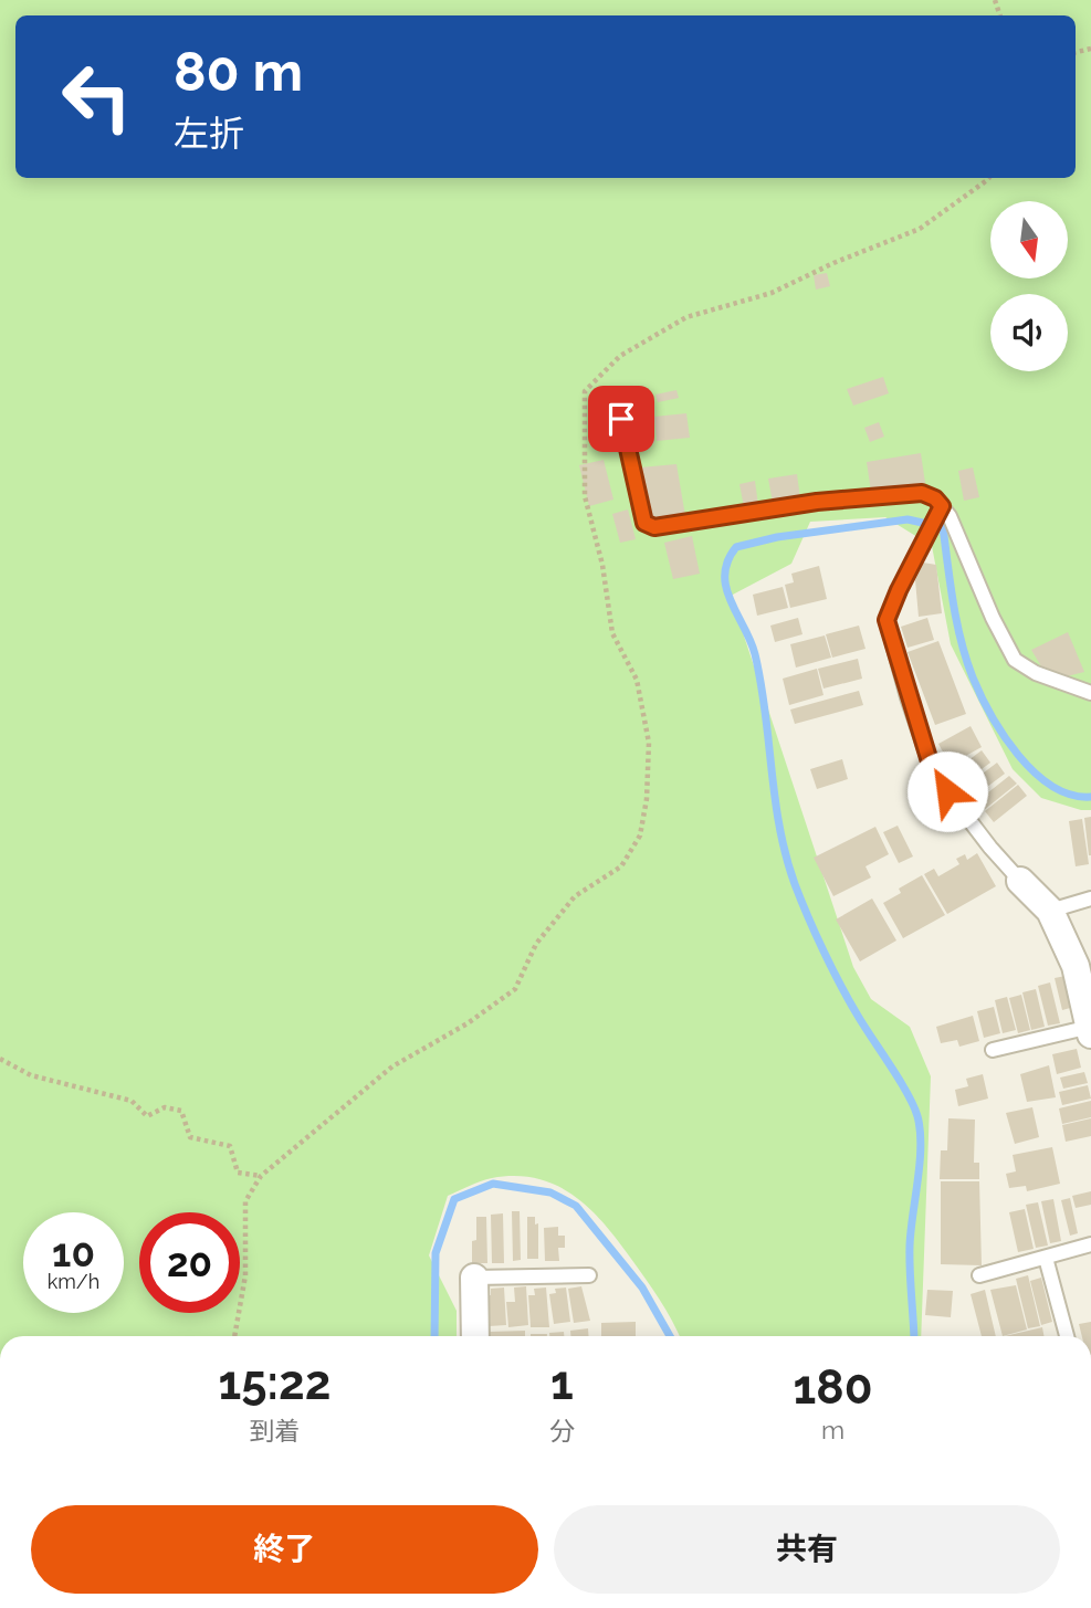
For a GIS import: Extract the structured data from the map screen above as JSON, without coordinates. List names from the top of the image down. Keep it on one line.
{"north":"bottom","page":{"turn":["80 m","左折"],"speed":"10 km/h","limit":"20","eta":["15:22","到着","1","分","180","m"],"buttons":["終了","共有"]}}
